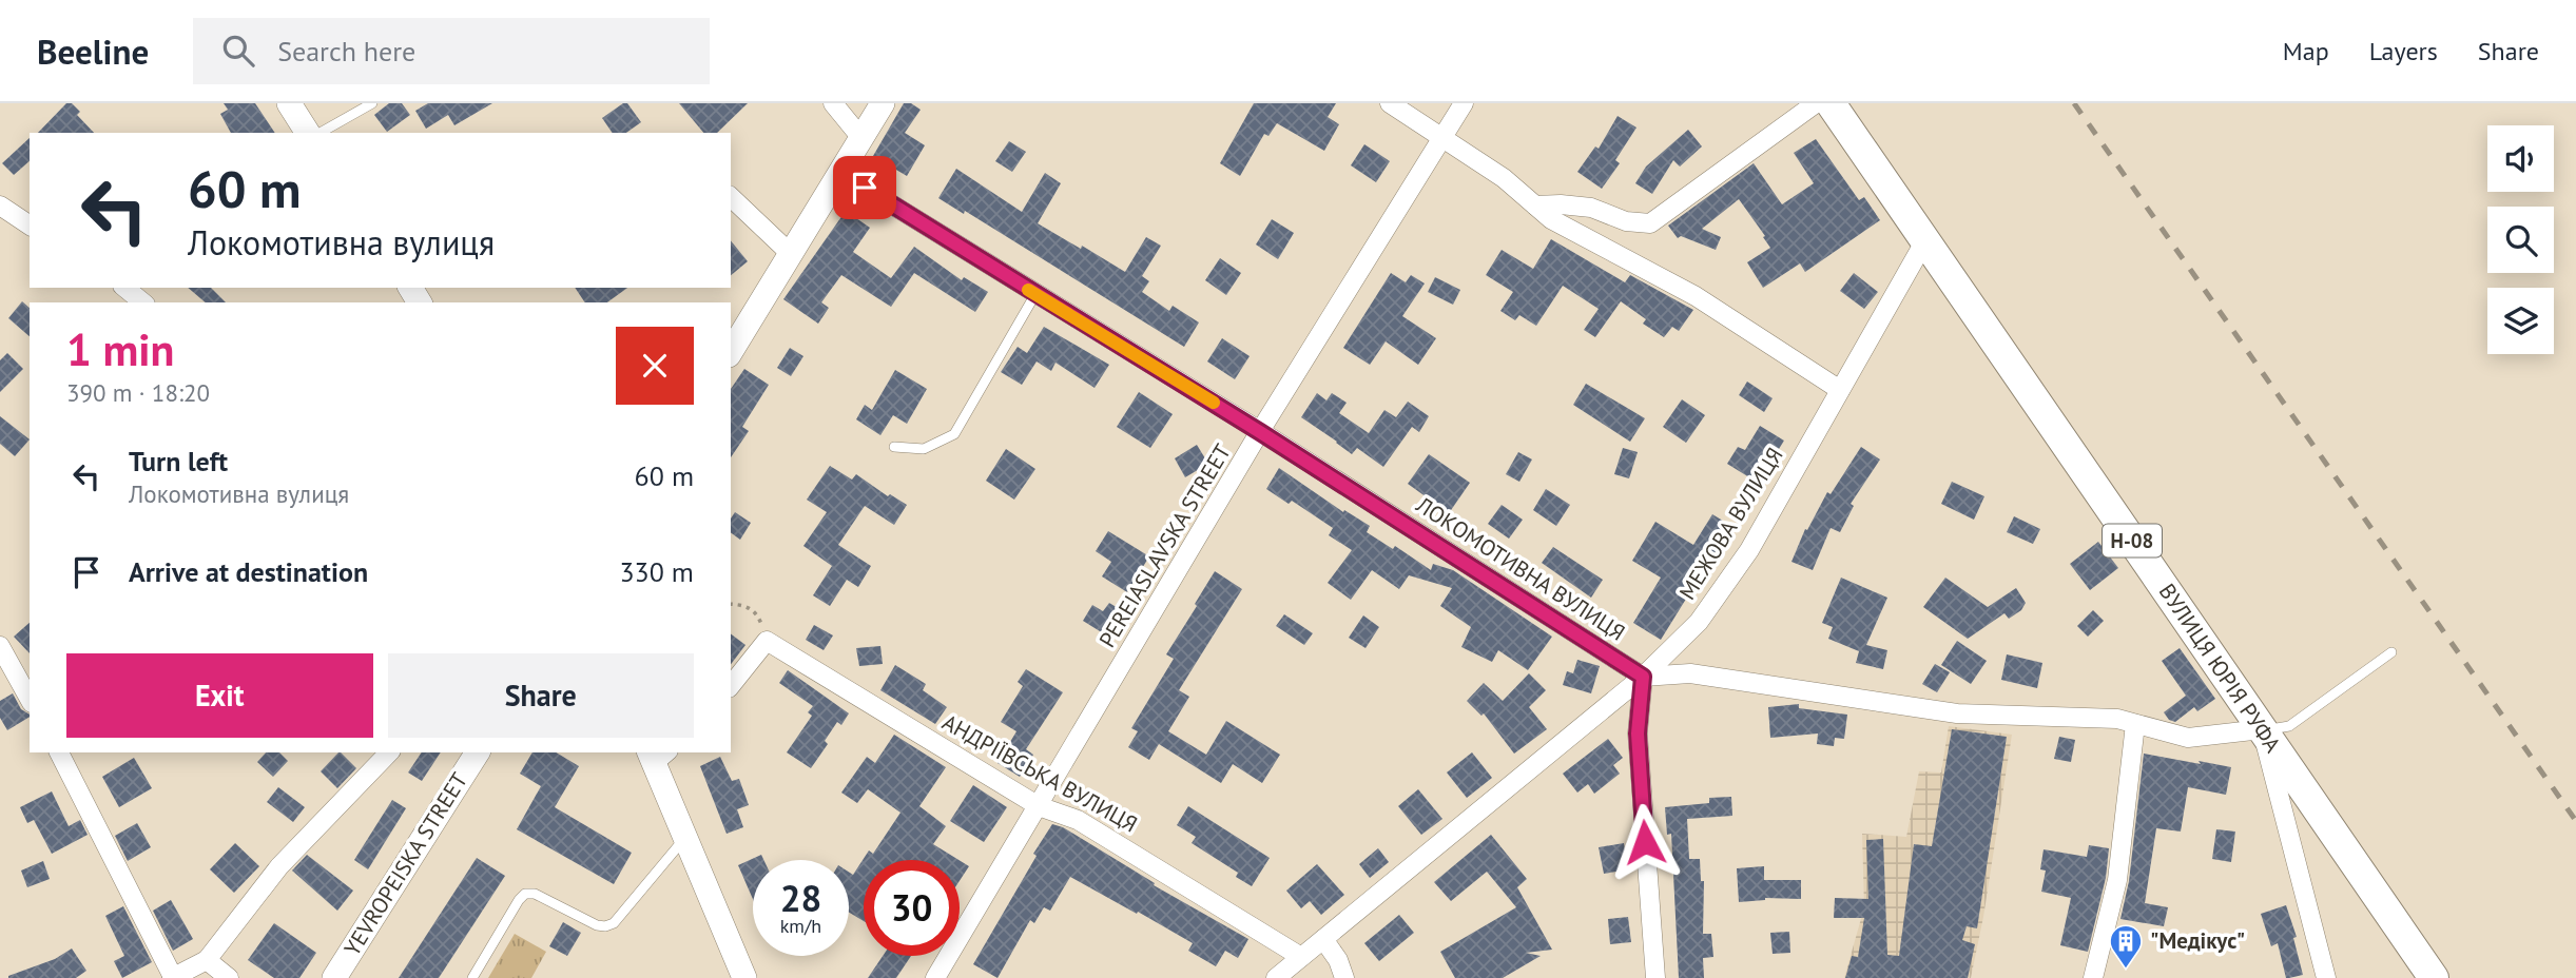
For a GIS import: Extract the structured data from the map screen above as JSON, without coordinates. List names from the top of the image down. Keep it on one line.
{"streets":{"main road":["Н-08","ВУЛИЦЯ ЮРІЯ РУФА"],"street":["МЕЖОВА ВУЛИЦЯ","PEREIASLAVSKA STREET","ЛОКОМОТИВНА ВУЛИЦЯ","АНДРІЇВСЬКА ВУЛИЦЯ","YEVROPEISKA STREET"]},"crossings":[["МЕЖОВА ВУЛИЦЯ","ЛОКОМОТИВНА ВУЛИЦЯ"],["МЕЖОВА ВУЛИЦЯ","ВУЛИЦЯ ЮРІЯ РУФА"],["МЕЖОВА ВУЛИЦЯ","АНДРІЇВСЬКА ВУЛИЦЯ"],["PEREIASLAVSKA STREET","ЛОКОМОТИВНА ВУЛИЦЯ"],["PEREIASLAVSKA STREET","АНДРІЇВСЬКА ВУЛИЦЯ"]],"places":{"building":["\"Медікус\""]},"page":{"header":"Beeline","search":"Search here","nav":["Map","Layers","Share"],"turn":["60 m","Локомотивна вулиця"],"heading":["1 min","390 m · 18:20"],"list":[{"name":"Turn left","note":"Локомотивна вулиця","value":"60 m"},{"name":"Arrive at destination","value":"330 m"}],"buttons":["Exit","Share"],"speed":"28 km/h","limit":"30"}}
